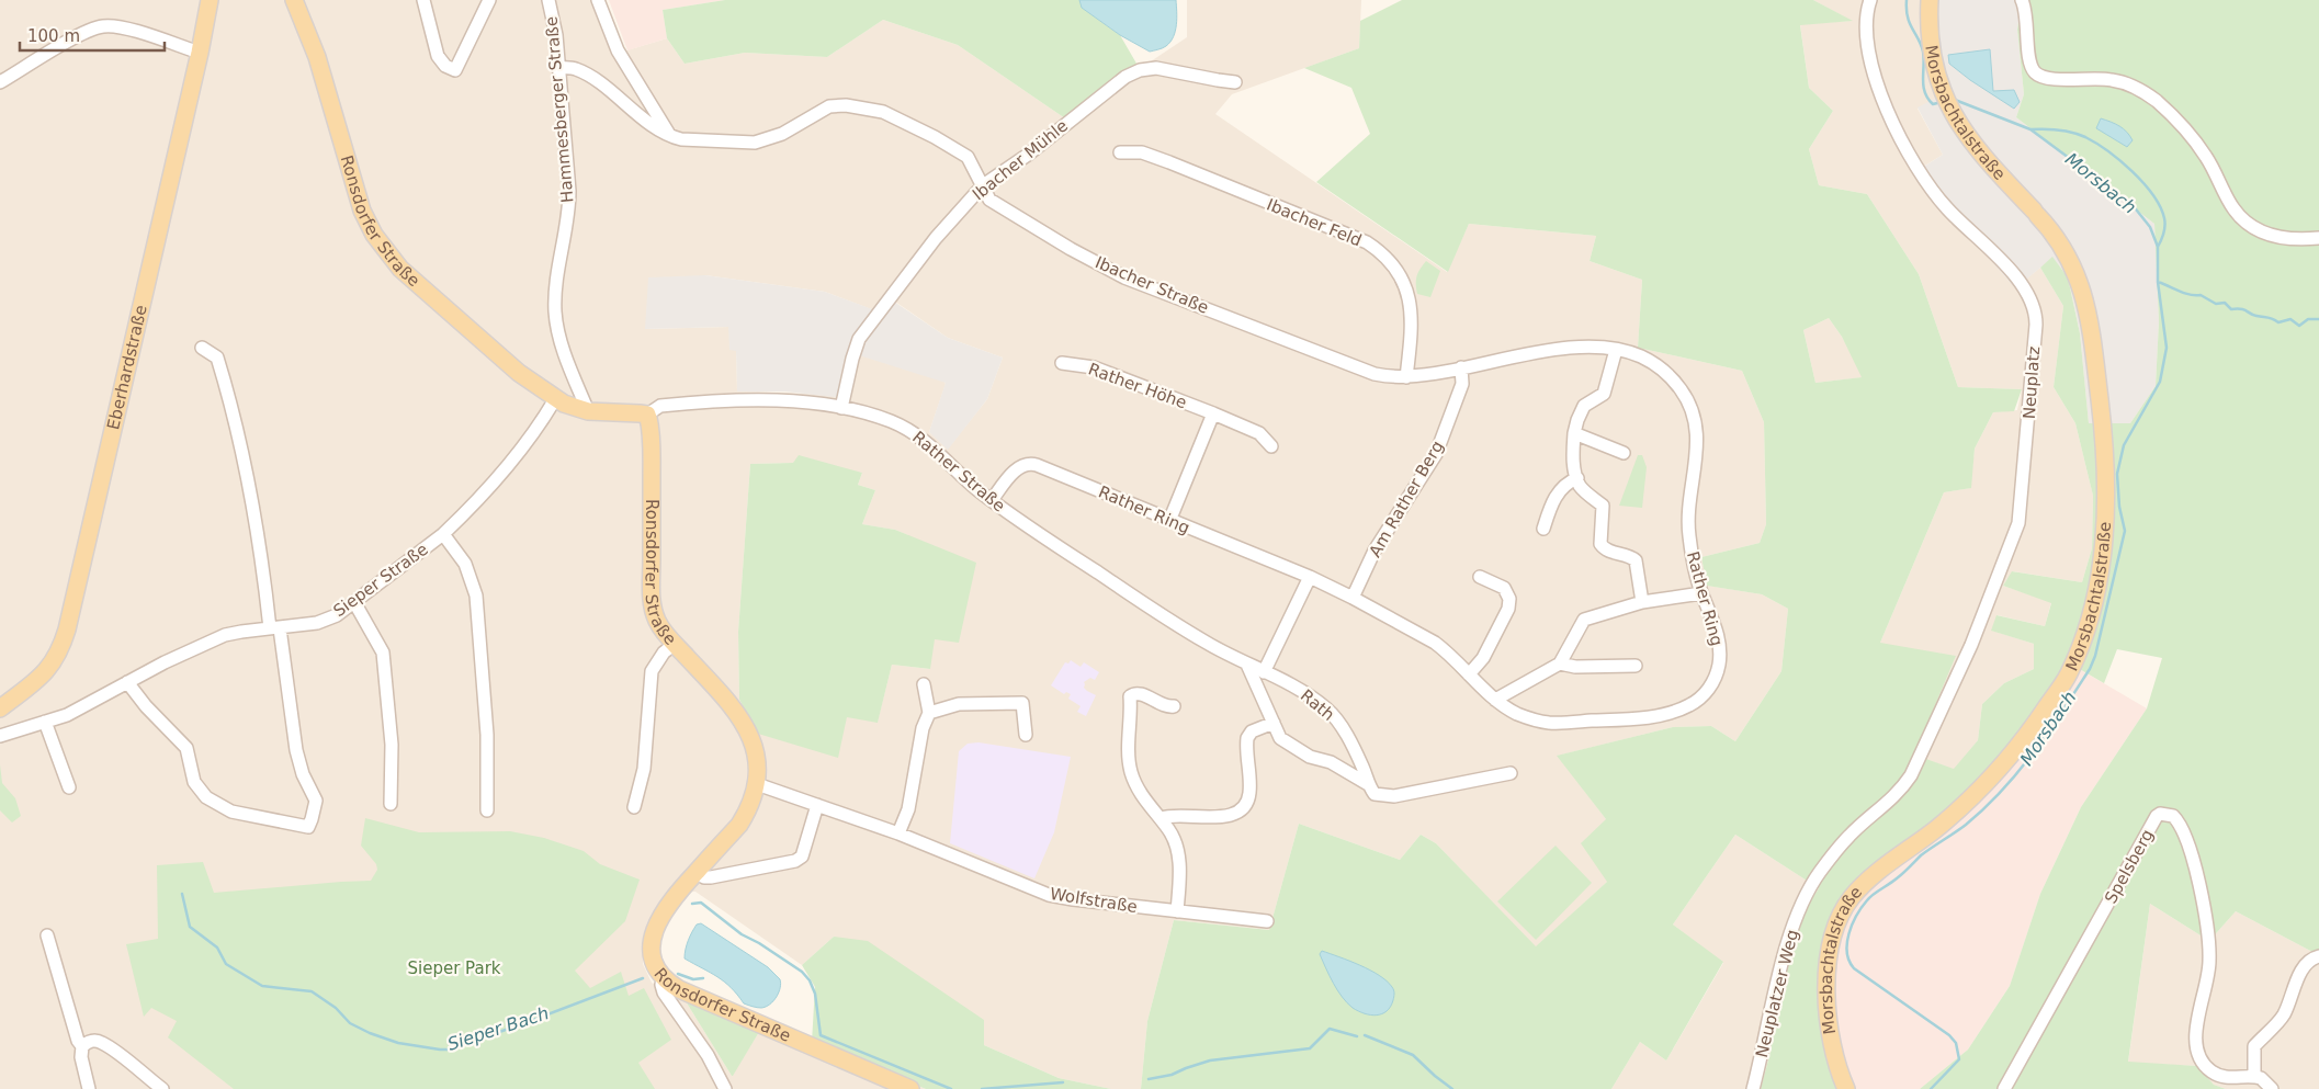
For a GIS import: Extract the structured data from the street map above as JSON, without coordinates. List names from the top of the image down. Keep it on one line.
{"streets":{"main road":["Morsbachtalstraße","Ronsdorfer Straße","Eberhardstraße"],"street":["Hammesberger Straße","Ibacher Mühle","Ibacher Feld","Ibacher Straße","Neuplatz","Rather Höhe","Rather Straße","Am Rather Berg","Rather Ring","Sieper Straße","Rath","Spelsberg","Wolfstraße","Neuplatzer Weg"]},"crossings":[["Hammesberger Straße","Ronsdorfer Straße"],["Hammesberger Straße","Ibacher Straße"],["Ibacher Mühle","Ibacher Straße"],["Ibacher Mühle","Rather Straße"],["Ronsdorfer Straße","Rather Straße"],["Ronsdorfer Straße","Sieper Straße"],["Ronsdorfer Straße","Wolfstraße"],["Ibacher Feld","Ibacher Straße"],["Ibacher Straße","Am Rather Berg"],["Ibacher Straße","Rather Ring"],["Neuplatz","Neuplatzer Weg"],["Rather Straße","Rather Ring"],["Rather Straße","Rath"],["Am Rather Berg","Rather Ring"]],"water":["Morsbach","Sieper Bach"],"parks":["Sieper Park"],"scale_bar":"100 m"}
